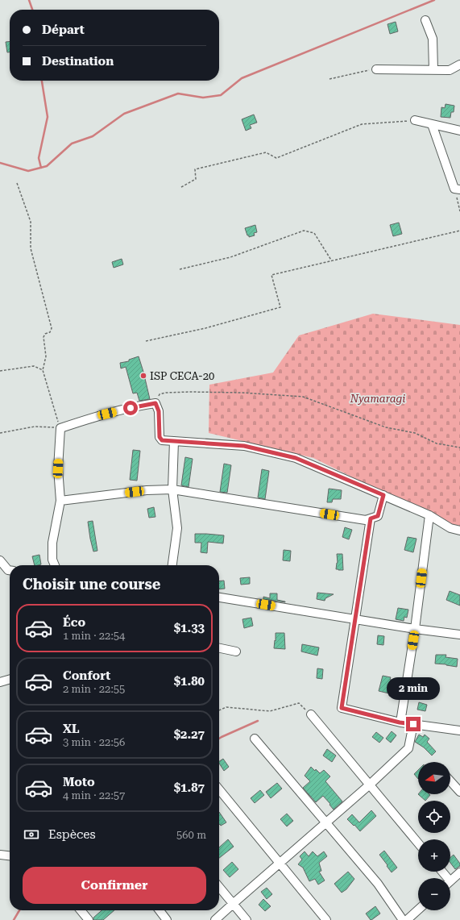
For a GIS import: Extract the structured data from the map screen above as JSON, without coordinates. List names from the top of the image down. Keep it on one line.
{"parks":["Nyamaragi"],"places":["ISP CECA-20"],"north":"left","page":{"banner":["Départ","Destination"],"heading":"Choisir une course","list":[{"name":"Éco","note":"1 min · 22:54","value":"$1.33"},{"name":"Confort","note":"2 min · 22:55","value":"$1.80"},{"name":"XL","note":"3 min · 22:56","value":"$2.27"},{"name":"Moto","note":"4 min · 22:57","value":"$1.87"}],"bubble":"2 min","map_buttons":["+","−"],"pay":["Espèces","560 m"],"buttons":"Confirmer"}}
